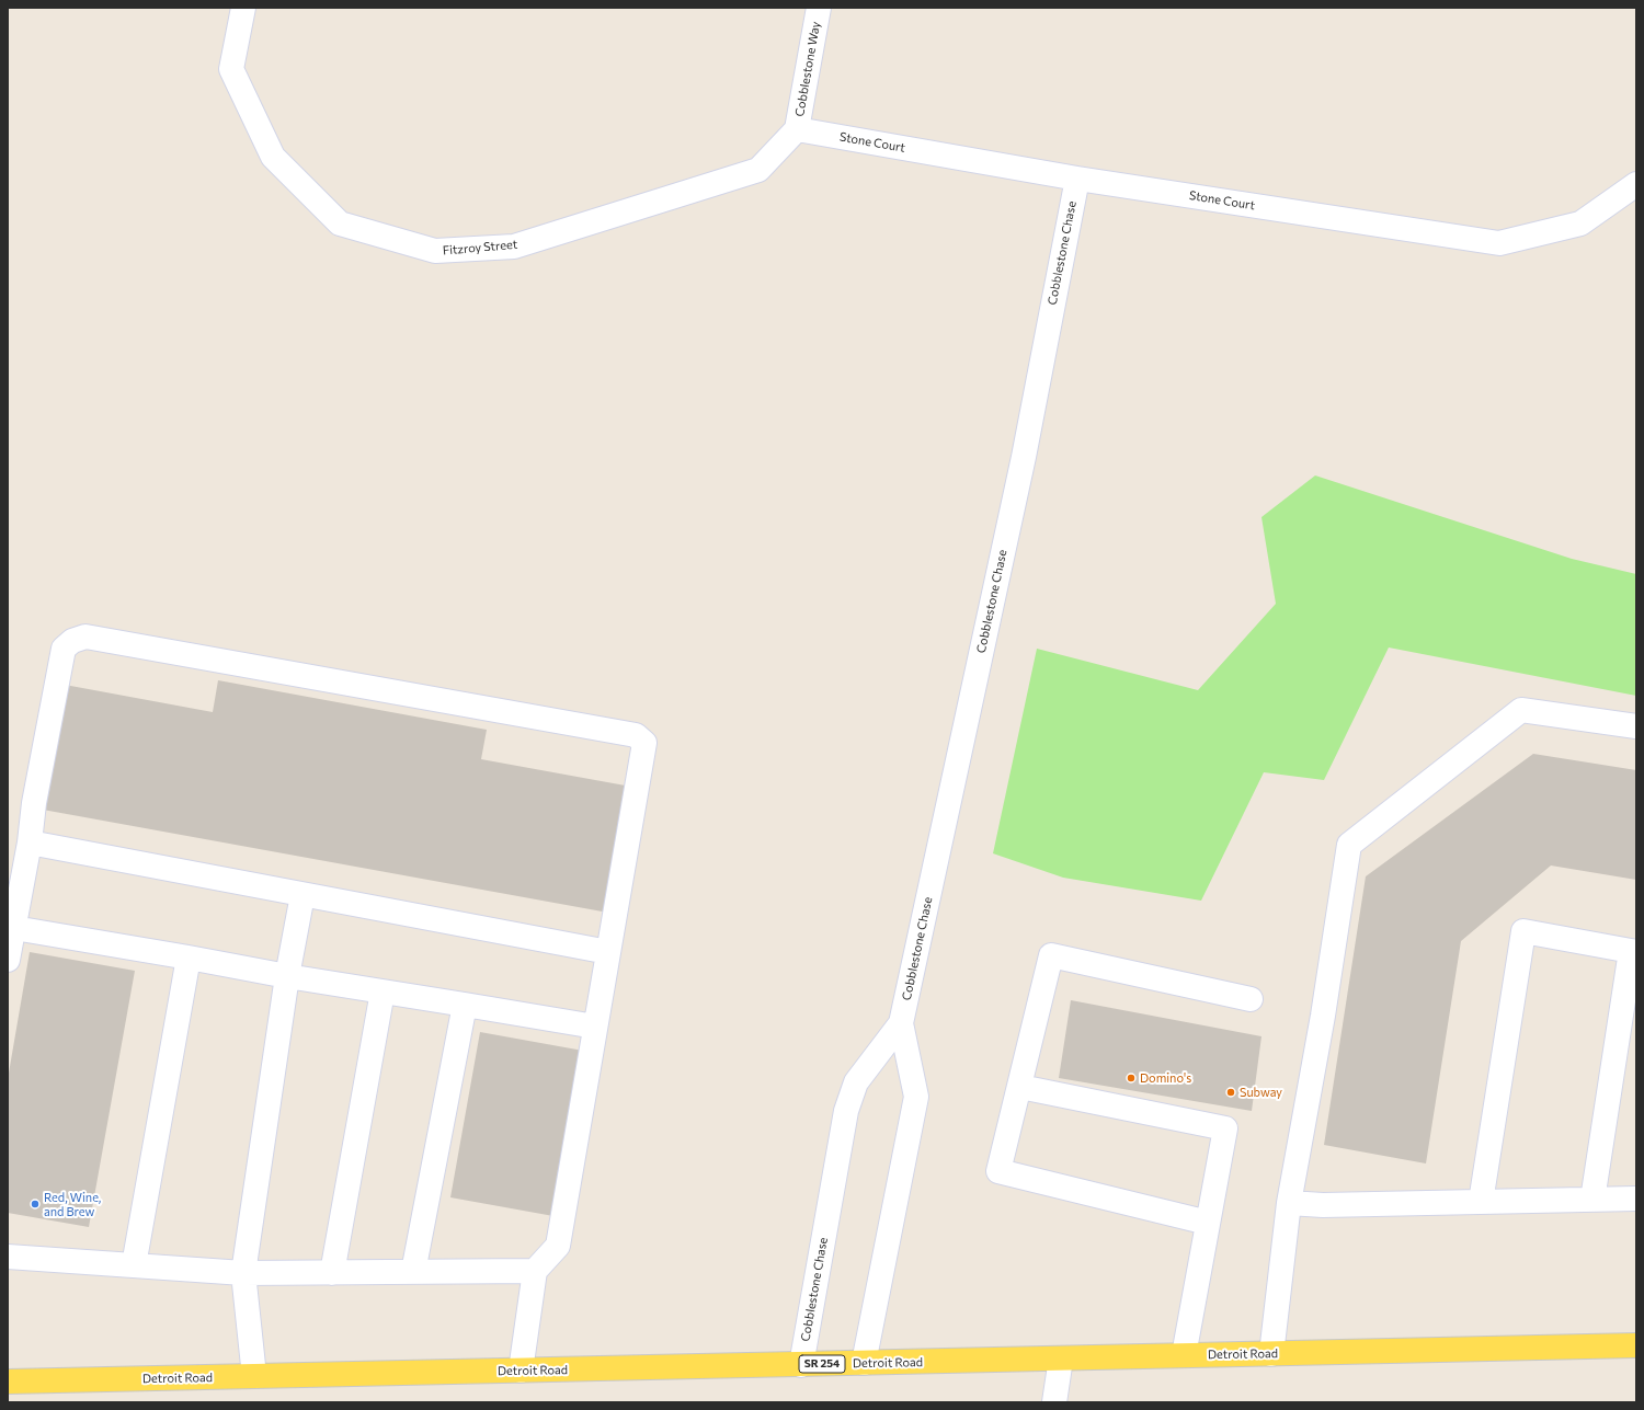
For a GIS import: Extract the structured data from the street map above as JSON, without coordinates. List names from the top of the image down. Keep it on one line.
{"streets":{"main road":["Detroit Road","SR 254"],"street":["Cobblestone Way","Stone Court","Fitzroy Street","Cobblestone Chase"]},"crossings":[["Cobblestone Way","Stone Court"],["Cobblestone Way","Fitzroy Street"],["Stone Court","Fitzroy Street"],["Stone Court","Cobblestone Chase"],["Cobblestone Chase","Detroit Road"]],"places":["Domino's","Subway","Red, Wine, and Brew"]}
